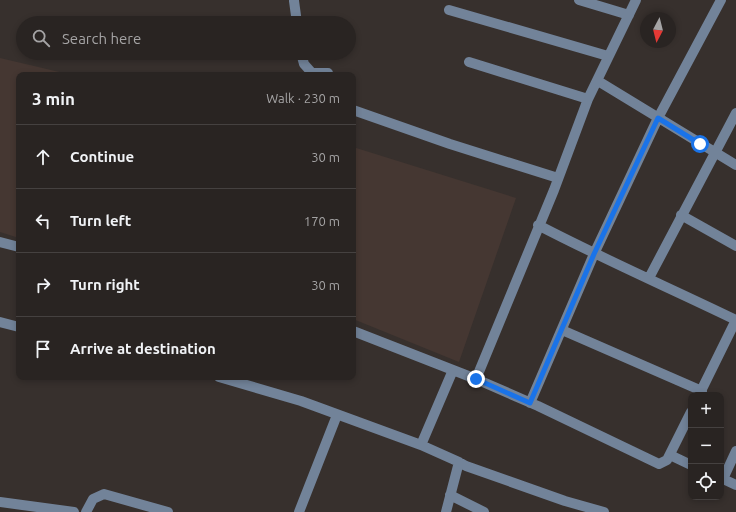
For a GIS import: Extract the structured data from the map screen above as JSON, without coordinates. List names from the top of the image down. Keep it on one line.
{"north":"bottom","page":{"search":"Search here","heading":["3 min","Walk · 230 m"],"list":[["Continue","30 m"],["Turn left","170 m"],["Turn right","30 m"],"Arrive at destination"],"map_buttons":["+","−"]}}
